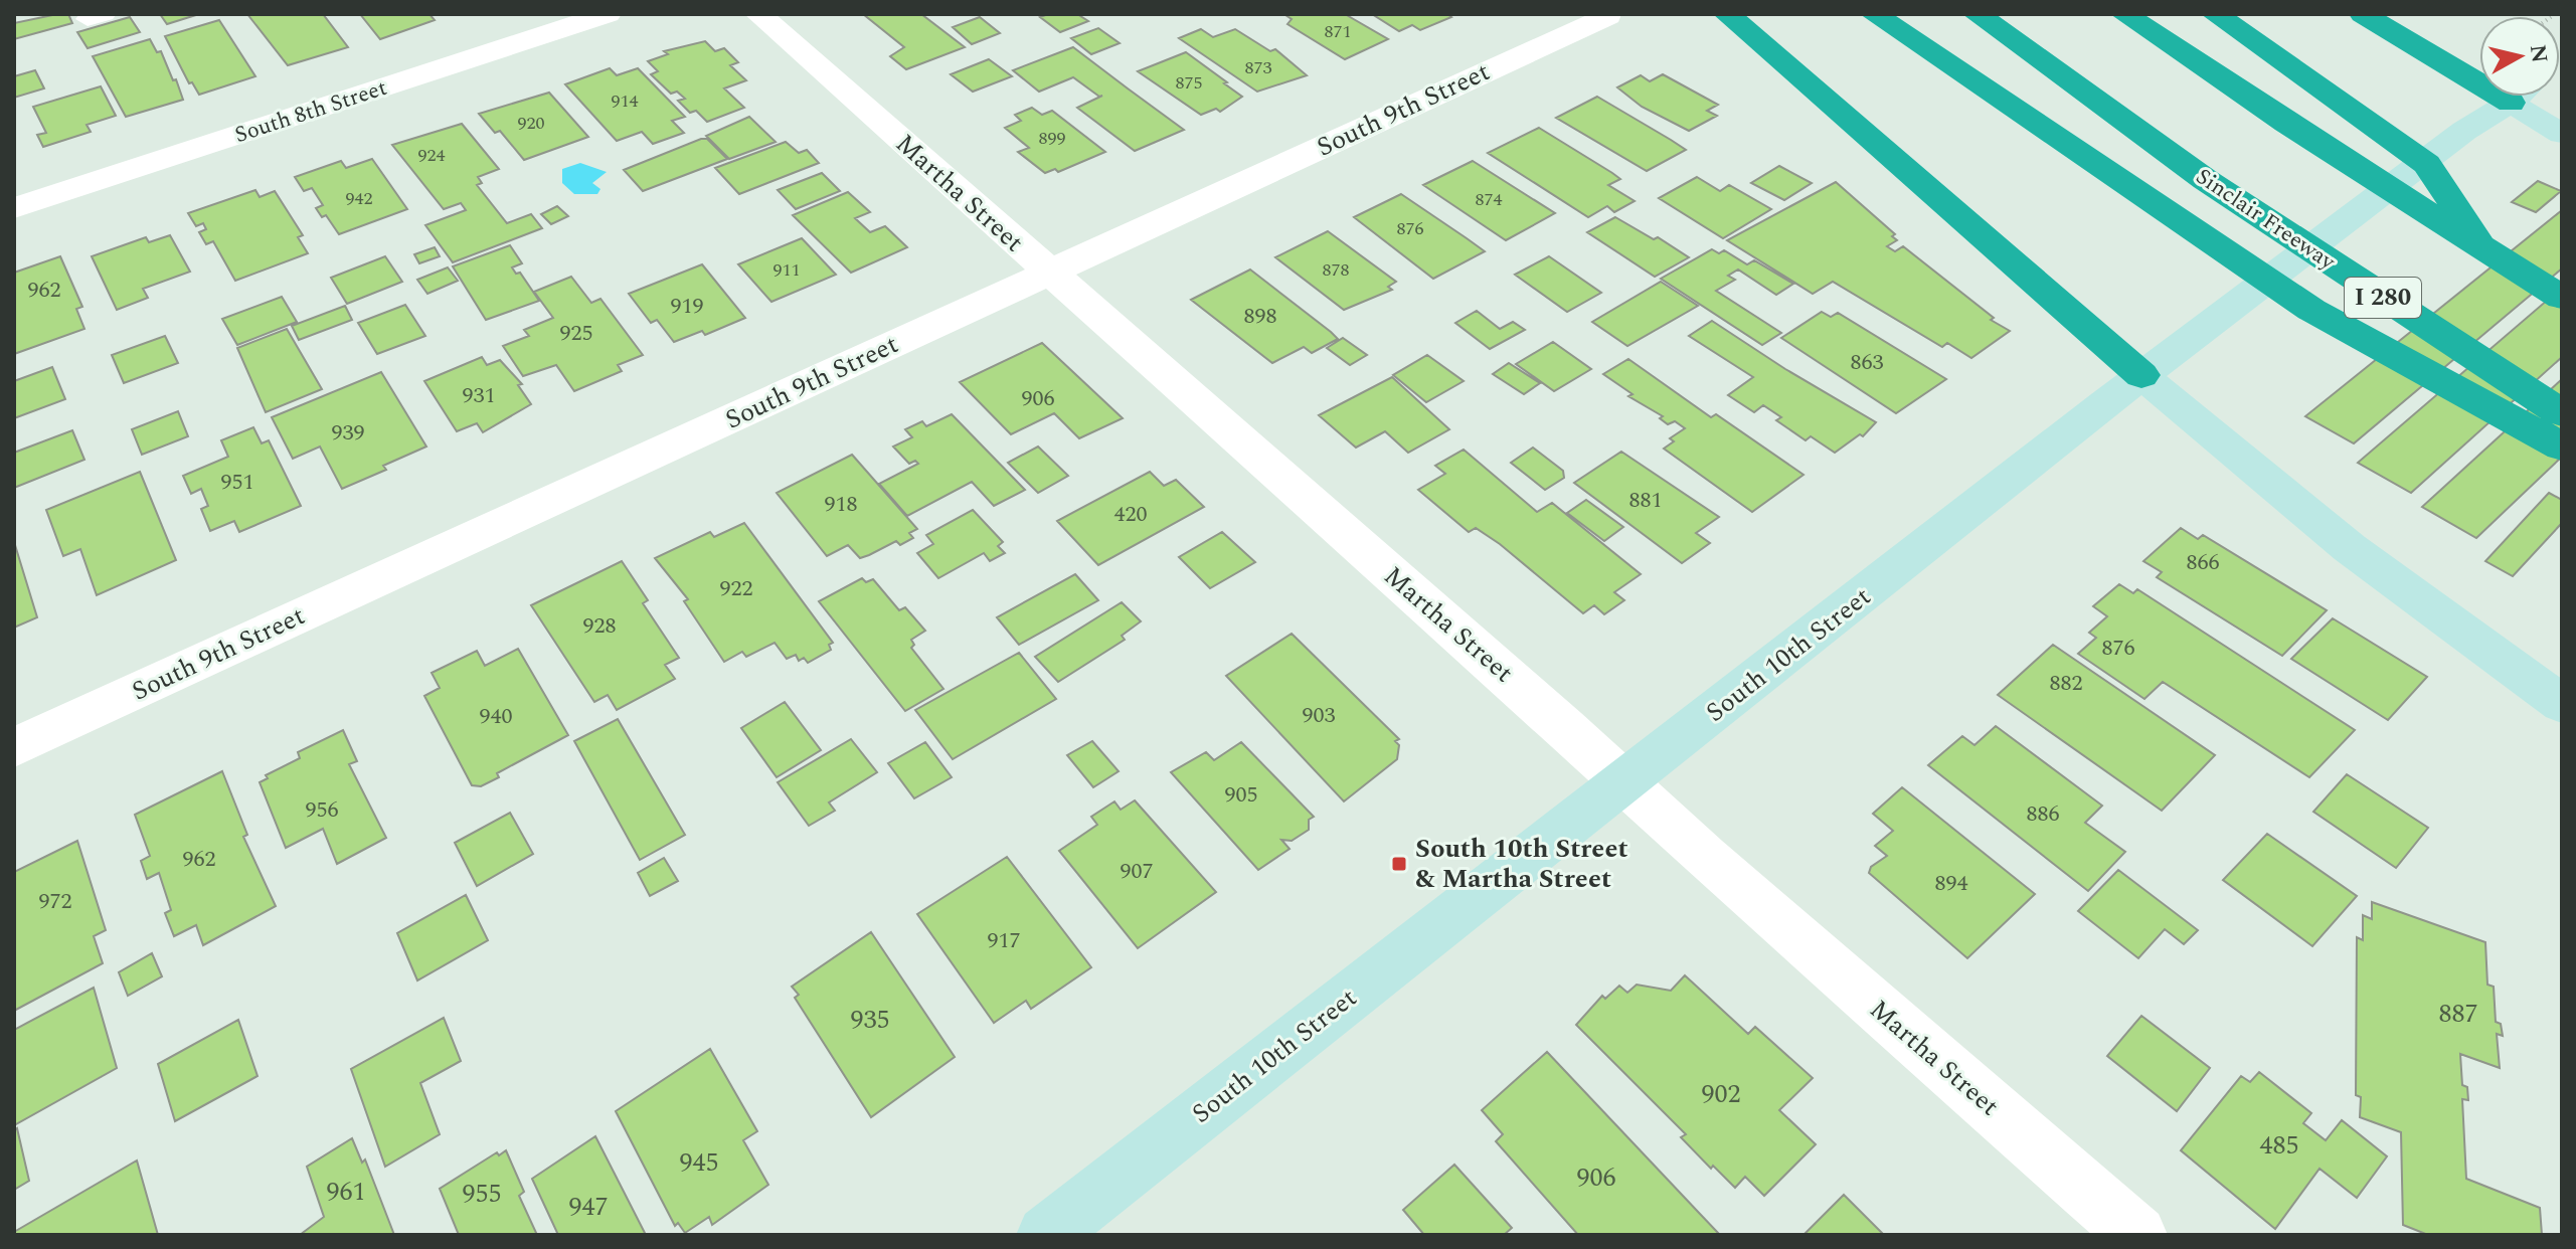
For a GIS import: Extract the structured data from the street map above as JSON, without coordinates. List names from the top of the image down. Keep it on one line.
{"streets":{"highway":["Sinclair Freeway","I 280"],"main road":["South 10th Street"],"street":["South 9th Street","South 8th Street","Martha Street"]},"crossings":[["South 9th Street","Martha Street"],["Martha Street","South 10th Street"]],"places":{"transit":["South 10th Street & Martha Street"]},"house_numbers":["871","873","875","914","920","899","924","942","874","876","911","878","962","919","898","925","863","931","906","939","951","881","918","420","866","922","928","876","882","903","940","905","956","886","962","907","894","972","917","887","935","902","485","945","906","961","955","947"],"north":"right"}
